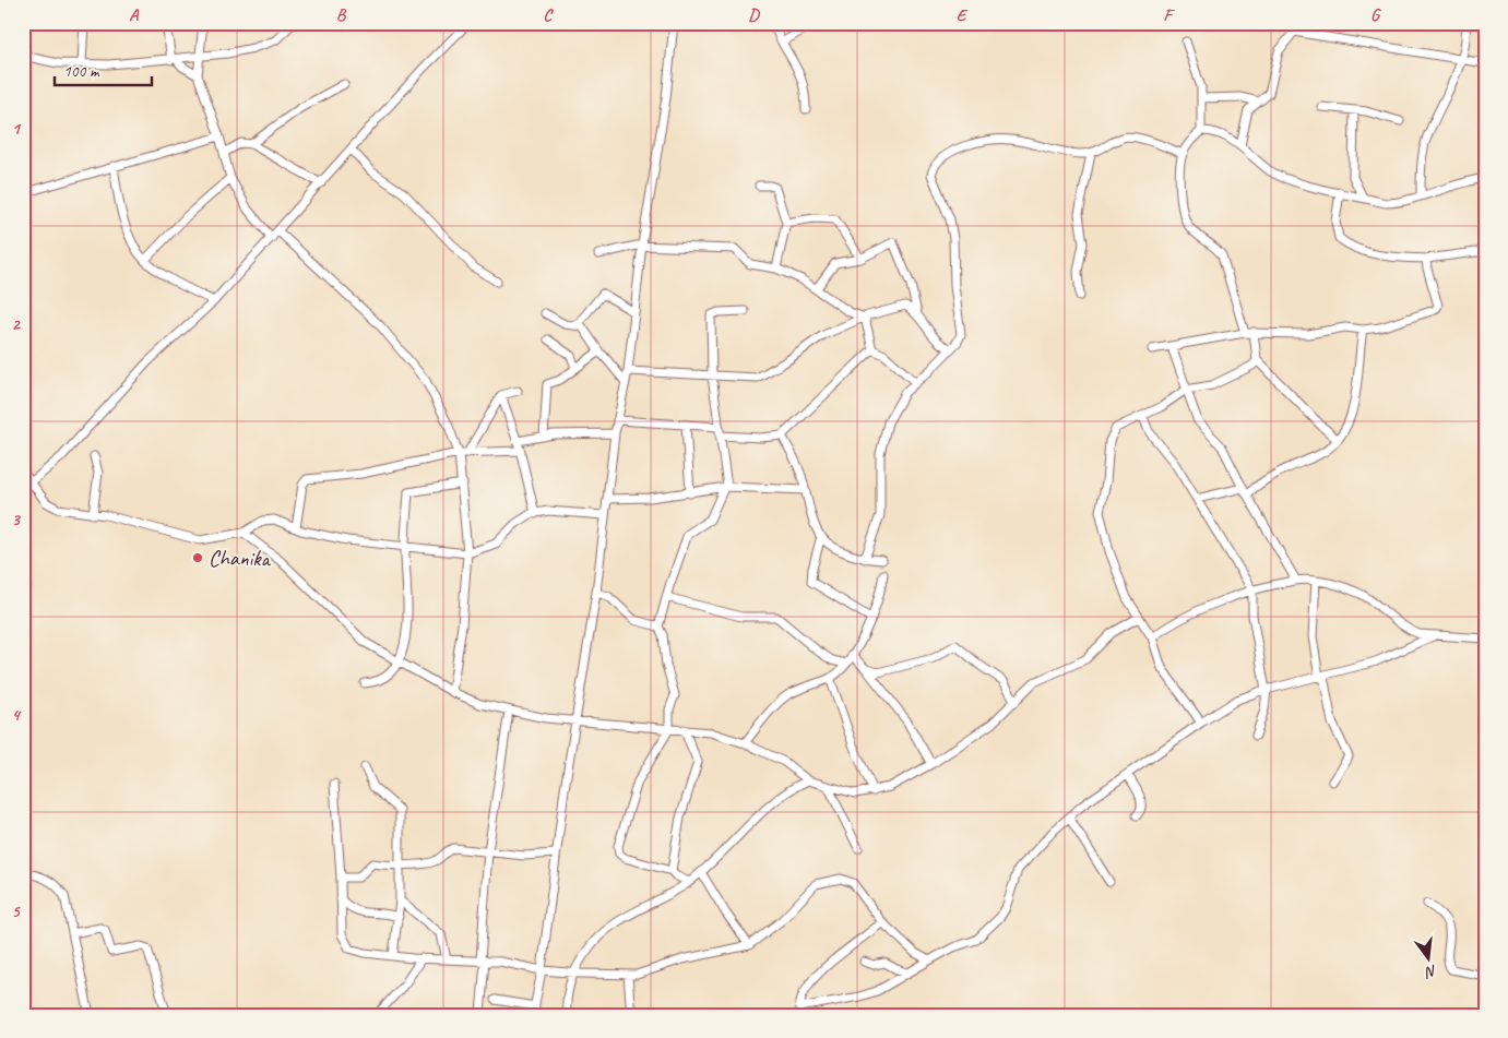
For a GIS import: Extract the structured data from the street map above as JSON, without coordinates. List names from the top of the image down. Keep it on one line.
{"places":["Chanika"],"scale_bar":"100 m","north":"bottom","grid":{"columns":["A","B","C","D","E","F","G"],"rows":["1","2","3","4","5"]}}
